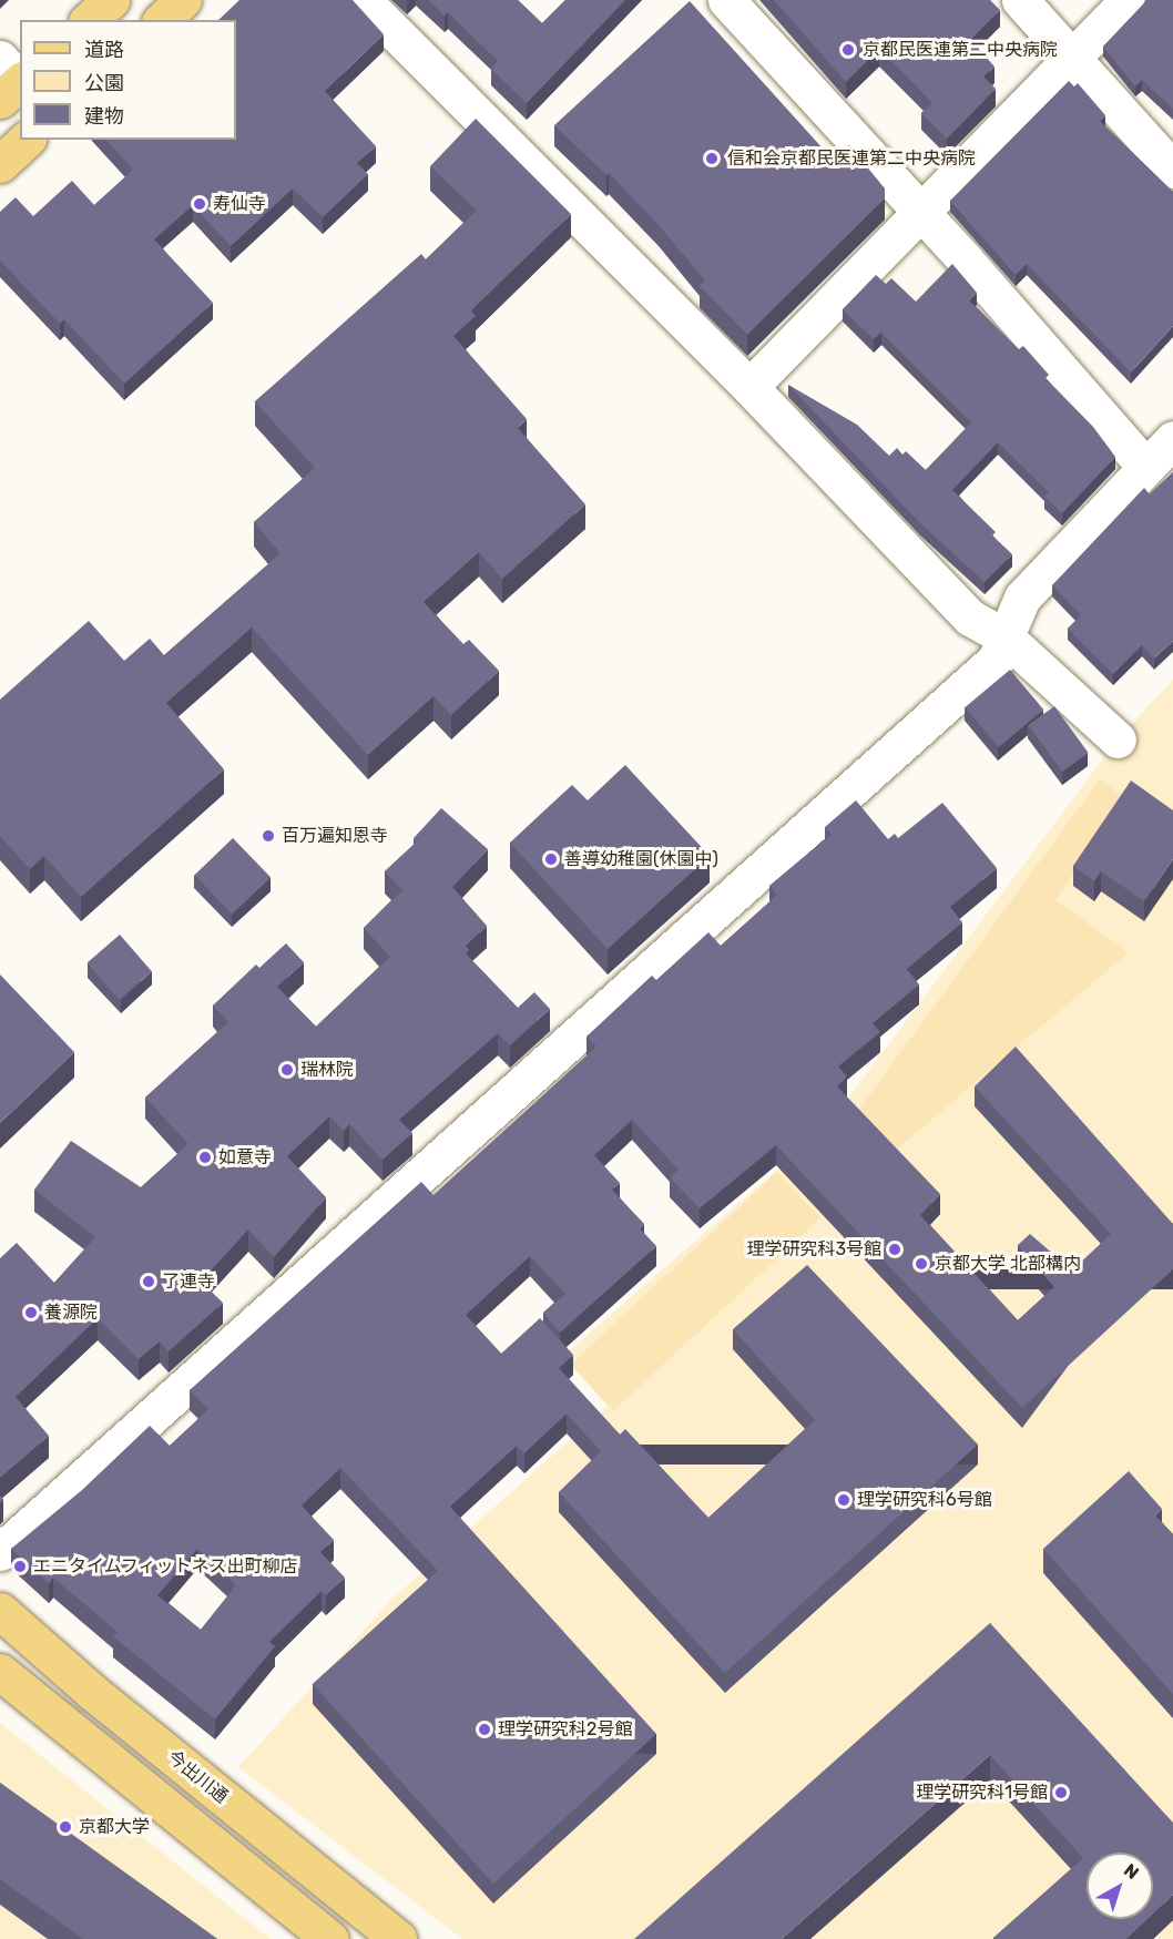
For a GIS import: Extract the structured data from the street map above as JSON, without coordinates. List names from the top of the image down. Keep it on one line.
{"streets":{"main road":["今出川通"]},"places":["京都民医連第二中央病院","信和会京都民医連第二中央病院","寿仙寺","百万遍知恩寺","善導幼稚園(休園中)","瑞林院","如意寺","理学研究科3号館","京都大学 北部構内","了連寺","養源院","理学研究科6号館","エニタイムフィットネス出町柳店","理学研究科2号館","理学研究科1号館","京都大学"],"legend":["道路","公園","建物"],"north":"top right"}
